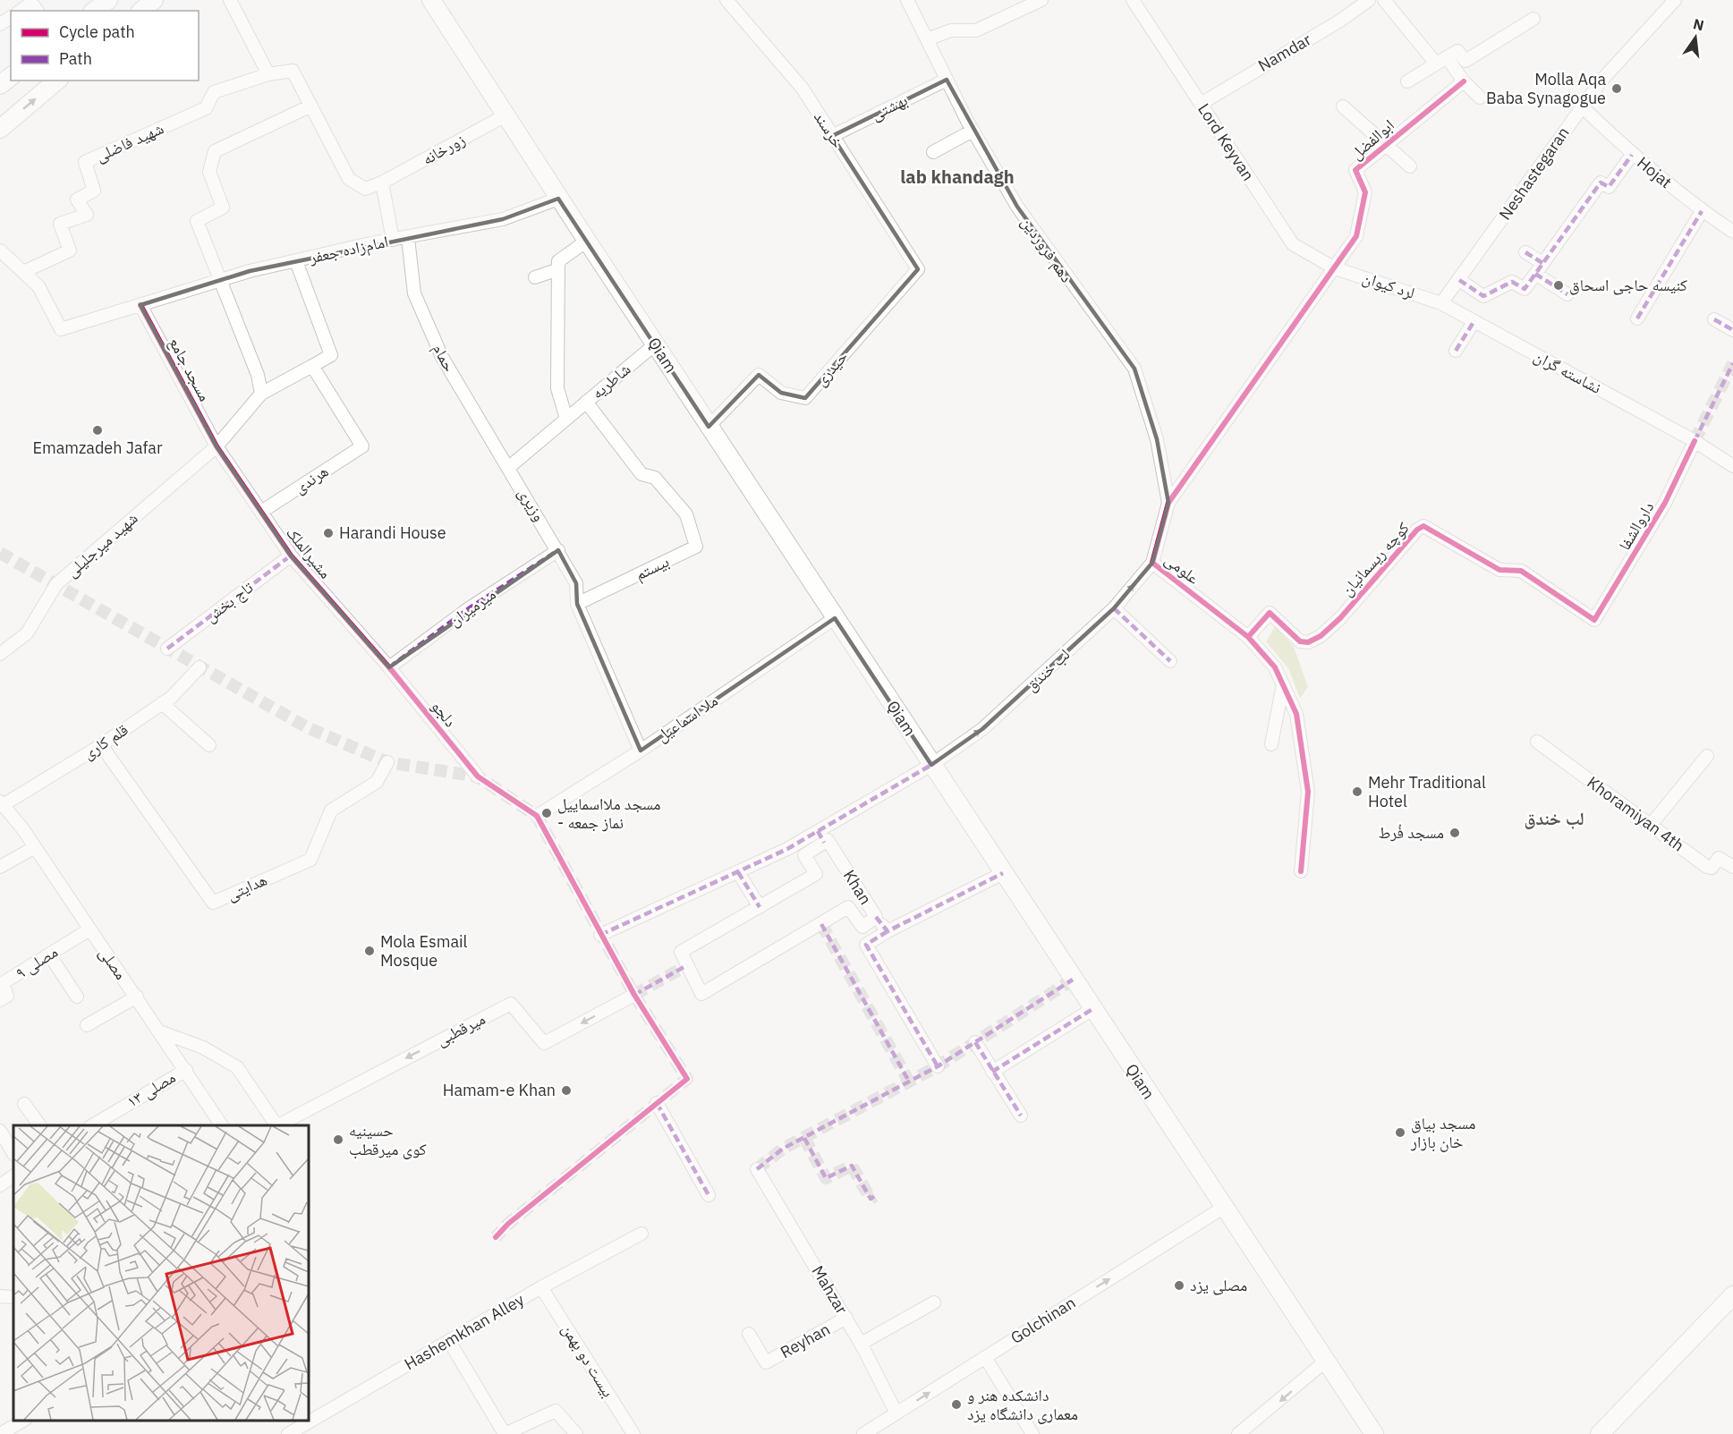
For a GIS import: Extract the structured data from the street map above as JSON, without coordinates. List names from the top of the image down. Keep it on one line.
{"streets":{"main road":["Qiam"],"street":["Namdar","بهشتی","خرسند","ابوالفضل","شهید فاضلی","Lord Keyvan","زورخانه","Hojat","Neshastegaran","امام‌زاده جعفر","دهم فروردین","لرد کیوان","حمام","حیدری","مسجد جامع","نشاسته گران","شاطریه","هرندی","وزیری","داروالشفا","شهید میرجلیلی","مشیرالملک","کوچه ریسمانیان","بیستم","علومی","تاج بخش","میرمیران","لب خندق","دلجو","ملا اسماعیل","قلم کاری","Khoramiyan 4th","هدایتی","Khan","مصلی ۹","مصلی","میرقطبی","مصلی ۱۳","Mahzar","Golchinan","Hashemkhan Alley","Reyhan","بیست دو بهمن"]},"crossings":[["Namdar","Lord Keyvan"],["بهشتی","خرسند"],["بهشتی","دهم فروردین"],["خرسند","حیدری"],["ابوالفضل","Lord Keyvan"],["ابوالفضل","لرد کیوان"],["ابوالفضل","علومی"],["Lord Keyvan","لرد کیوان"],["Lord Keyvan","علومی"],["زورخانه","Qiam"],["Hojat","Neshastegaran"],["Neshastegaran","لرد کیوان"],["Neshastegaran","نشاسته گران"],["امام‌زاده جعفر","Qiam"],["امام‌زاده جعفر","حمام"],["امام‌زاده جعفر","مسجد جامع"],["دهم فروردین","علومی"],["لرد کیوان","نشاسته گران"],["لرد کیوان","علومی"],["Qiam","حیدری"],["Qiam","شاطریه"],["Qiam","لب خندق"],["Qiam","ملا اسماعیل"],["Qiam","Golchinan"],["حمام","وزیری"],["مسجد جامع","شهید میرجلیلی"],["مسجد جامع","مشیرالملک"],["نشاسته گران","داروالشفا"],["شاطریه","بیستم"],["هرندی","مشیرالملک"],["وزیری","بیستم"],["وزیری","میرمیران"],["وزیری","ملا اسماعیل"],["داروالشفا","کوچه ریسمانیان"],["شهید میرجلیلی","مشیرالملک"],["مشیرالملک","تاج بخش"],["مشیرالملک","میرمیران"],["مشیرالملک","دلجو"],["کوچه ریسمانیان","علومی"],["علومی","لب خندق"],["میرمیران","دلجو"],["قلم کاری","هدایتی"],["قلم کاری","مصلی"],["مصلی ۹","مصلی"],["مصلی","مصلی ۱۳"],["Mahzar","Golchinan"],["Mahzar","Reyhan"],["Hashemkhan Alley","بیست دو بهمن"]],"one_way":["لب خندق","میرقطبی","Golchinan"],"districts":["lab khandagh","لب خندق"],"places":["Molla Aqa Baba Synagogue","کنیسه حاجی اسحاق","Emamzadeh Jafar","Harandi House","Mehr Traditional Hotel","مسجد ملااسماییل - نماز جمعه","مسجد فُرط","Mola Esmail Mosque","Hamam-e Khan","مسجد بیاق خان بازار","حسینیه کوی میرقطب","مصلی یزد","دانشکده هنر و معماری دانشگاه یزد"],"legend":["Cycle path","Path"],"north":"top"}
